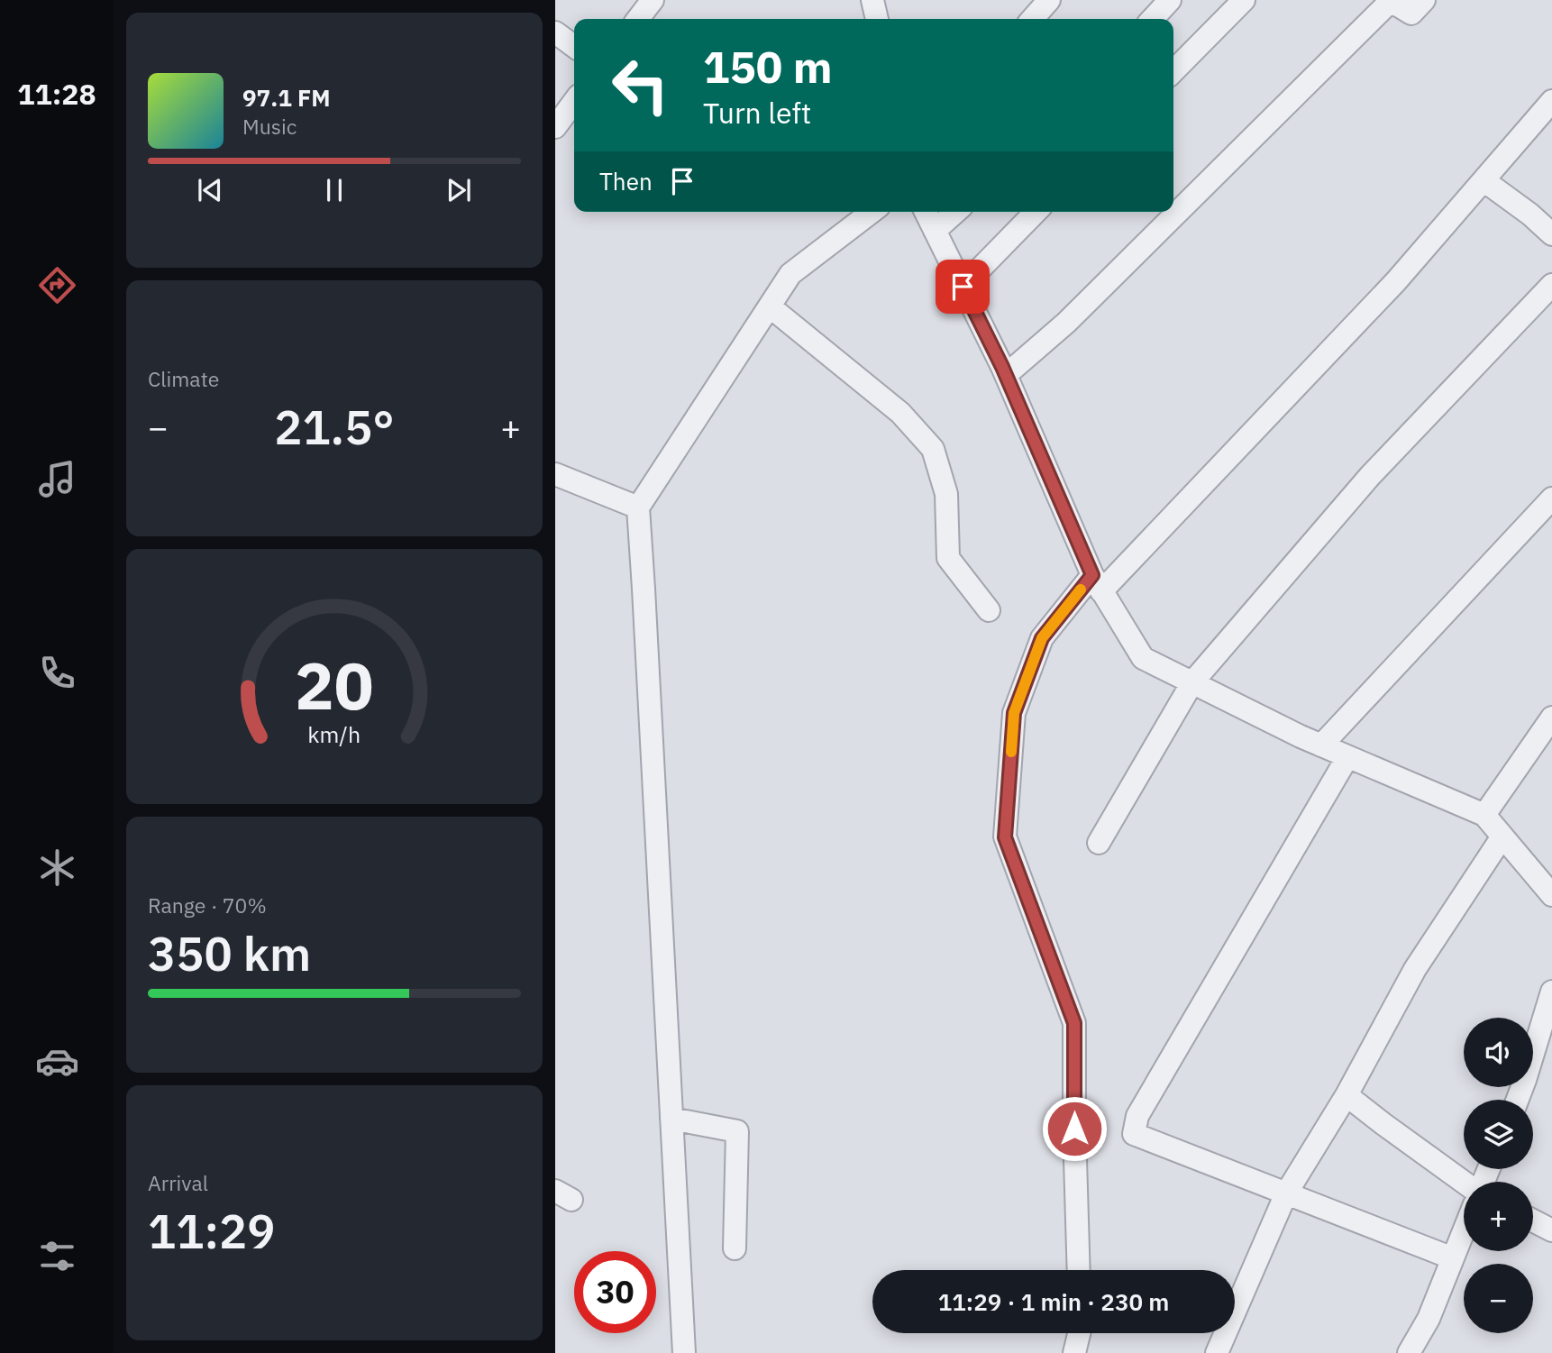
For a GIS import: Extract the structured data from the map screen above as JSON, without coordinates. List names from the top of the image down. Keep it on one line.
{"page":{"tabs":"11:28","turn":["150 m","Turn left"],"song":["97.1 FM","Music"],"then":"Then","tile":["Climate",["Range · 70%","350 km"],["Arrival","11:29"]],"heat":["−","21.5°","+"],"map_buttons":["+","−"],"limit":"30","trip":"11:29 · 1 min · 230 m","gauge":["20","km/h"]}}
